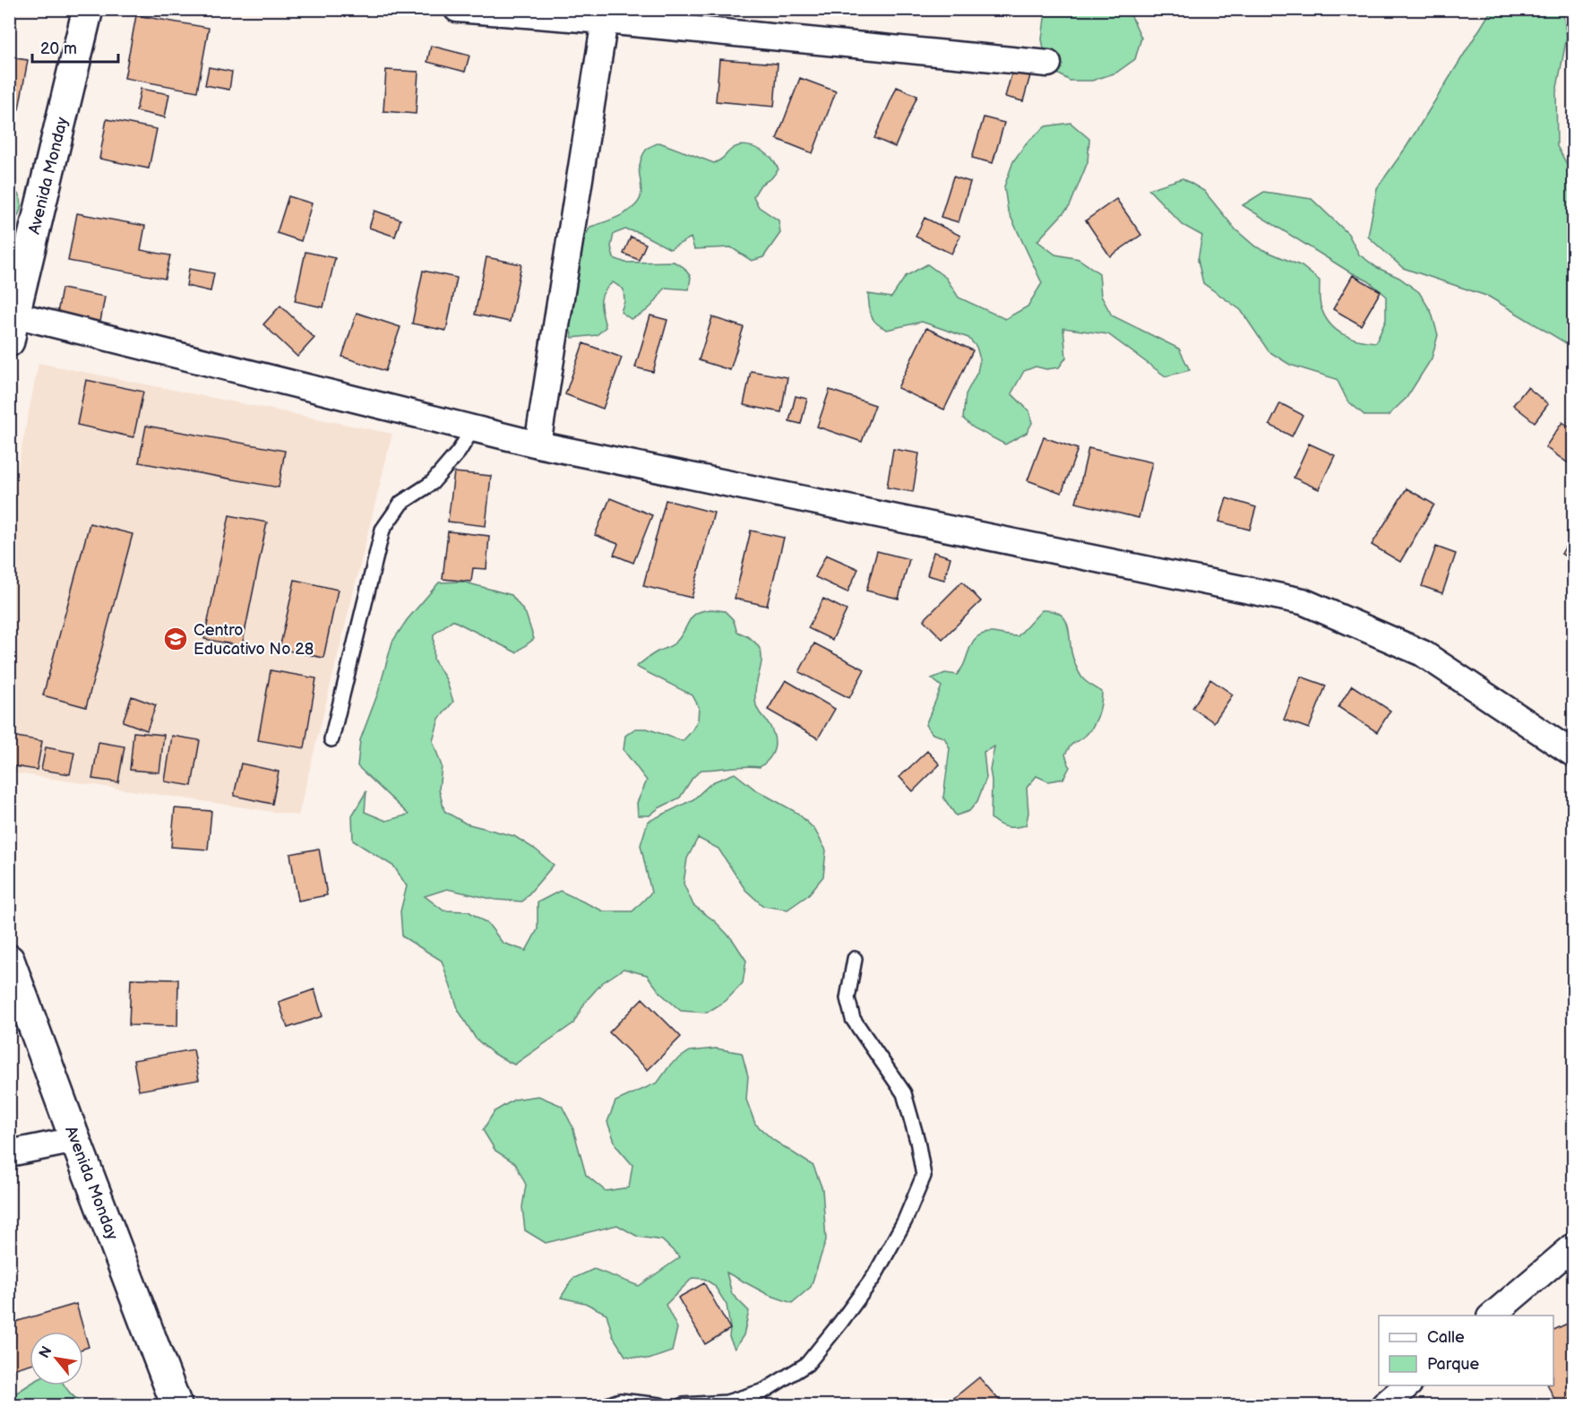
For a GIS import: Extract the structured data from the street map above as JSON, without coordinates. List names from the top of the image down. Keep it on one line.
{"streets":{"main road":["Avenida Monday"]},"places":{"school or university":["Centro Educativo No 28"]},"legend":["Calle","Parque"],"scale_bar":"20 m","north":"top left"}
